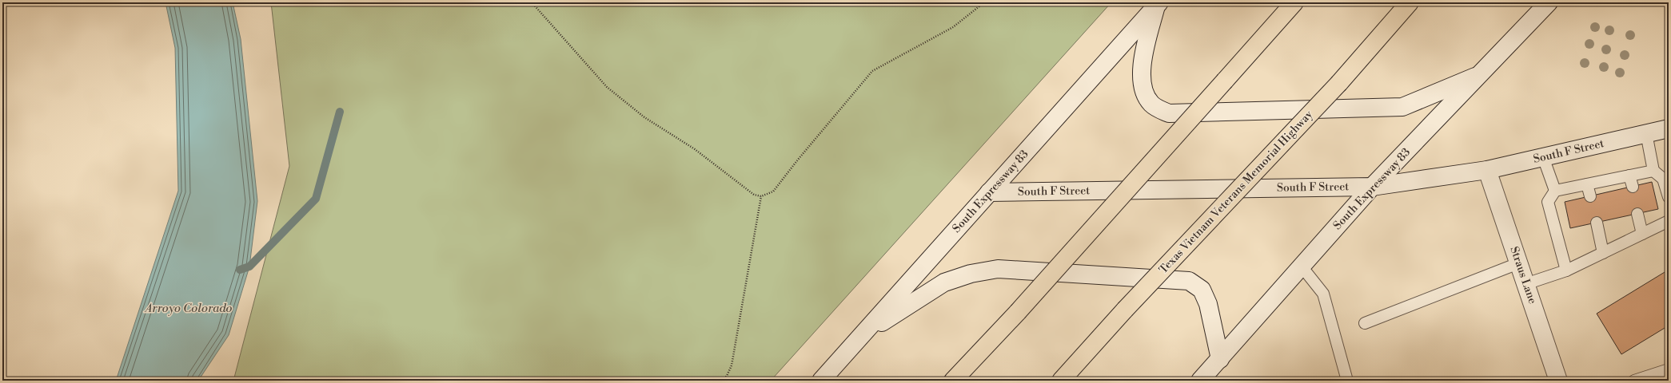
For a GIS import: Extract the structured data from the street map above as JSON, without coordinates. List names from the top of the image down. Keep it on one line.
{"streets":{"highway":["Texas Vietnam Veterans Memorial Highway"],"main road":["South F Street","South Expressway 83","Straus Lane"]},"crossings":[["South F Street","South Expressway 83"],["South F Street","Straus Lane"]],"water":["Arroyo Colorado"]}
